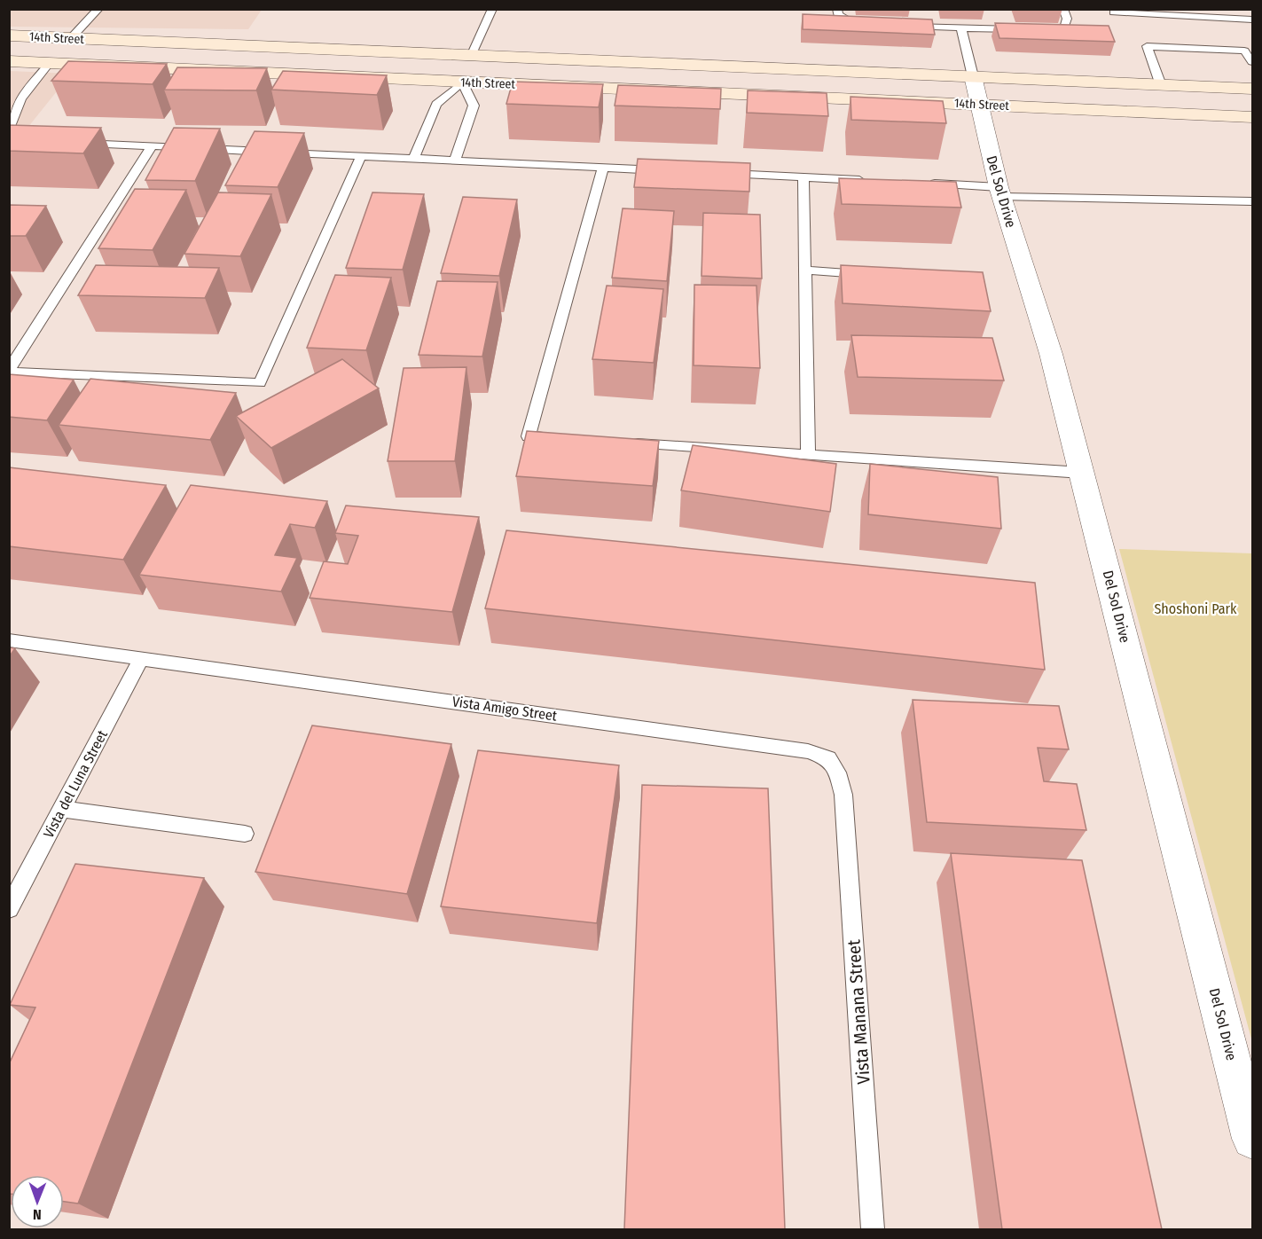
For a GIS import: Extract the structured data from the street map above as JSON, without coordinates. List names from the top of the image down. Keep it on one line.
{"streets":{"main road":["14th Street"],"street":["Del Sol Drive"],"lane":["Vista Amigo Street","Vista del Luna Street","Vista Manana Street"]},"crossings":[["14th Street","Del Sol Drive"],["Vista Amigo Street","Vista del Luna Street"],["Vista Amigo Street","Vista Manana Street"]],"parks":["Shoshoni Park"],"north":"bottom"}
